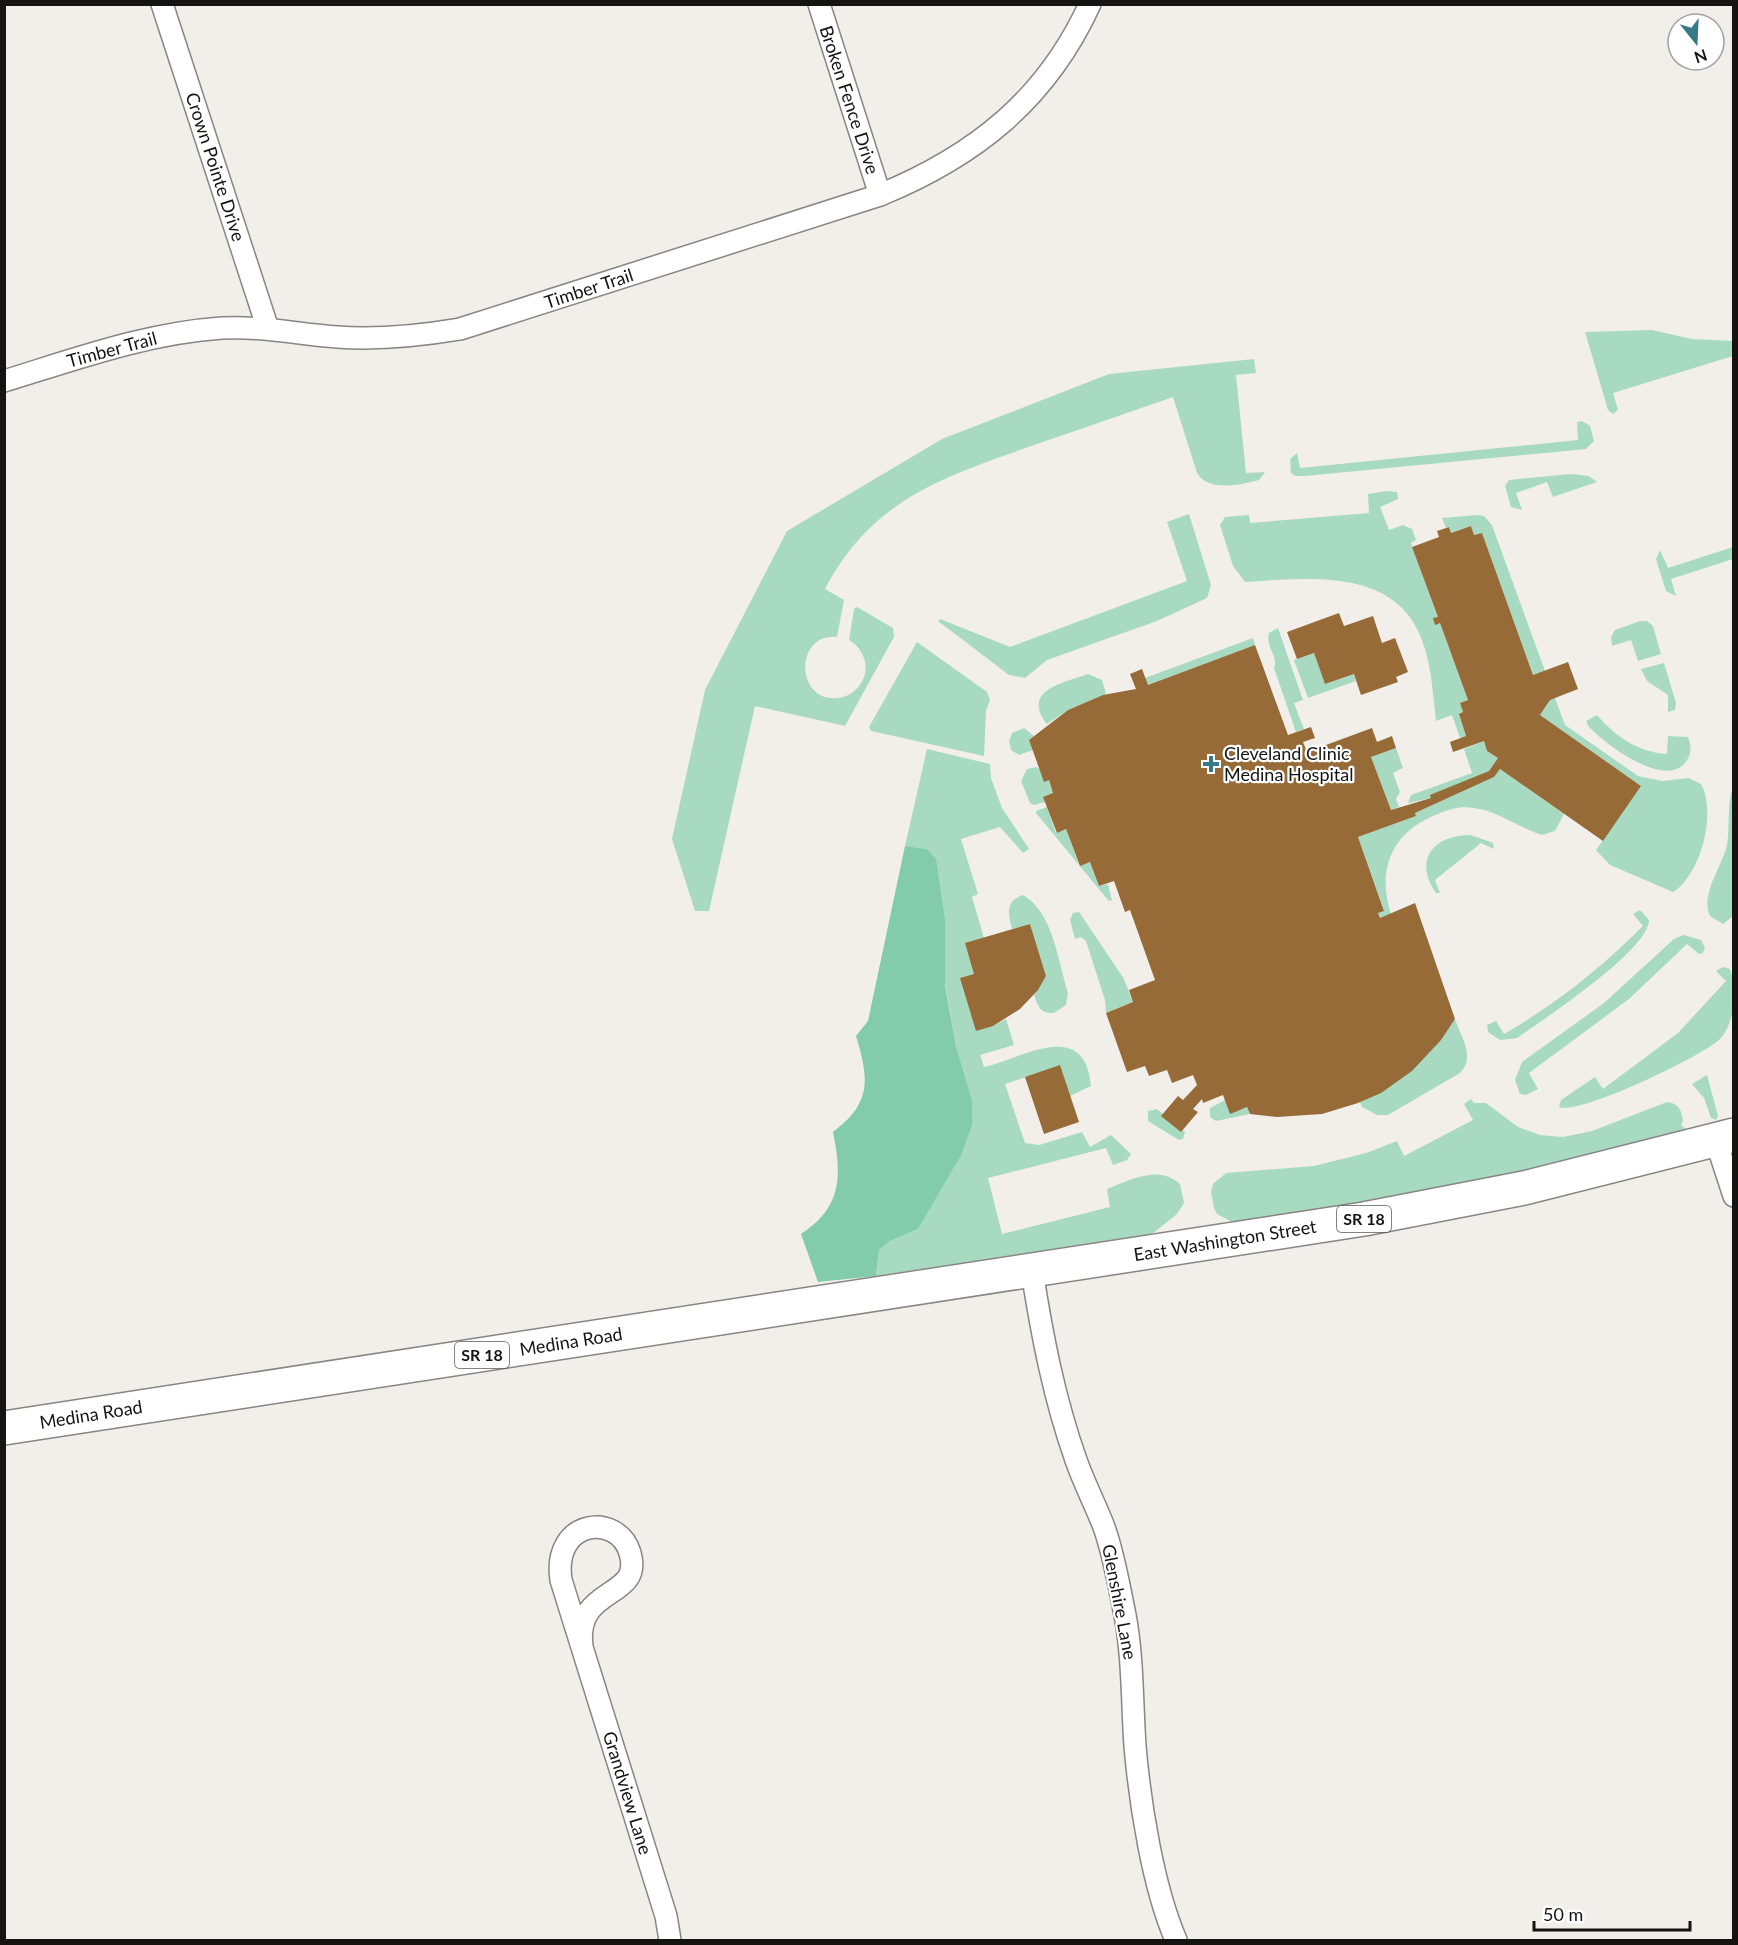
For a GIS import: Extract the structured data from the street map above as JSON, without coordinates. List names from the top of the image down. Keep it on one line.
{"streets":{"highway":["SR 18","East Washington Street","Medina Road"],"street":["Broken Fence Drive","Crown Pointe Drive","Timber Trail","Glenshire Lane","Grandview Lane"]},"crossings":[["Broken Fence Drive","Timber Trail"],["Crown Pointe Drive","Timber Trail"],["East Washington Street","Medina Road"],["East Washington Street","Glenshire Lane"]],"places":{"health":["Cleveland Clinic Medina Hospital"]},"scale_bar":"50 m","north":"bottom"}
